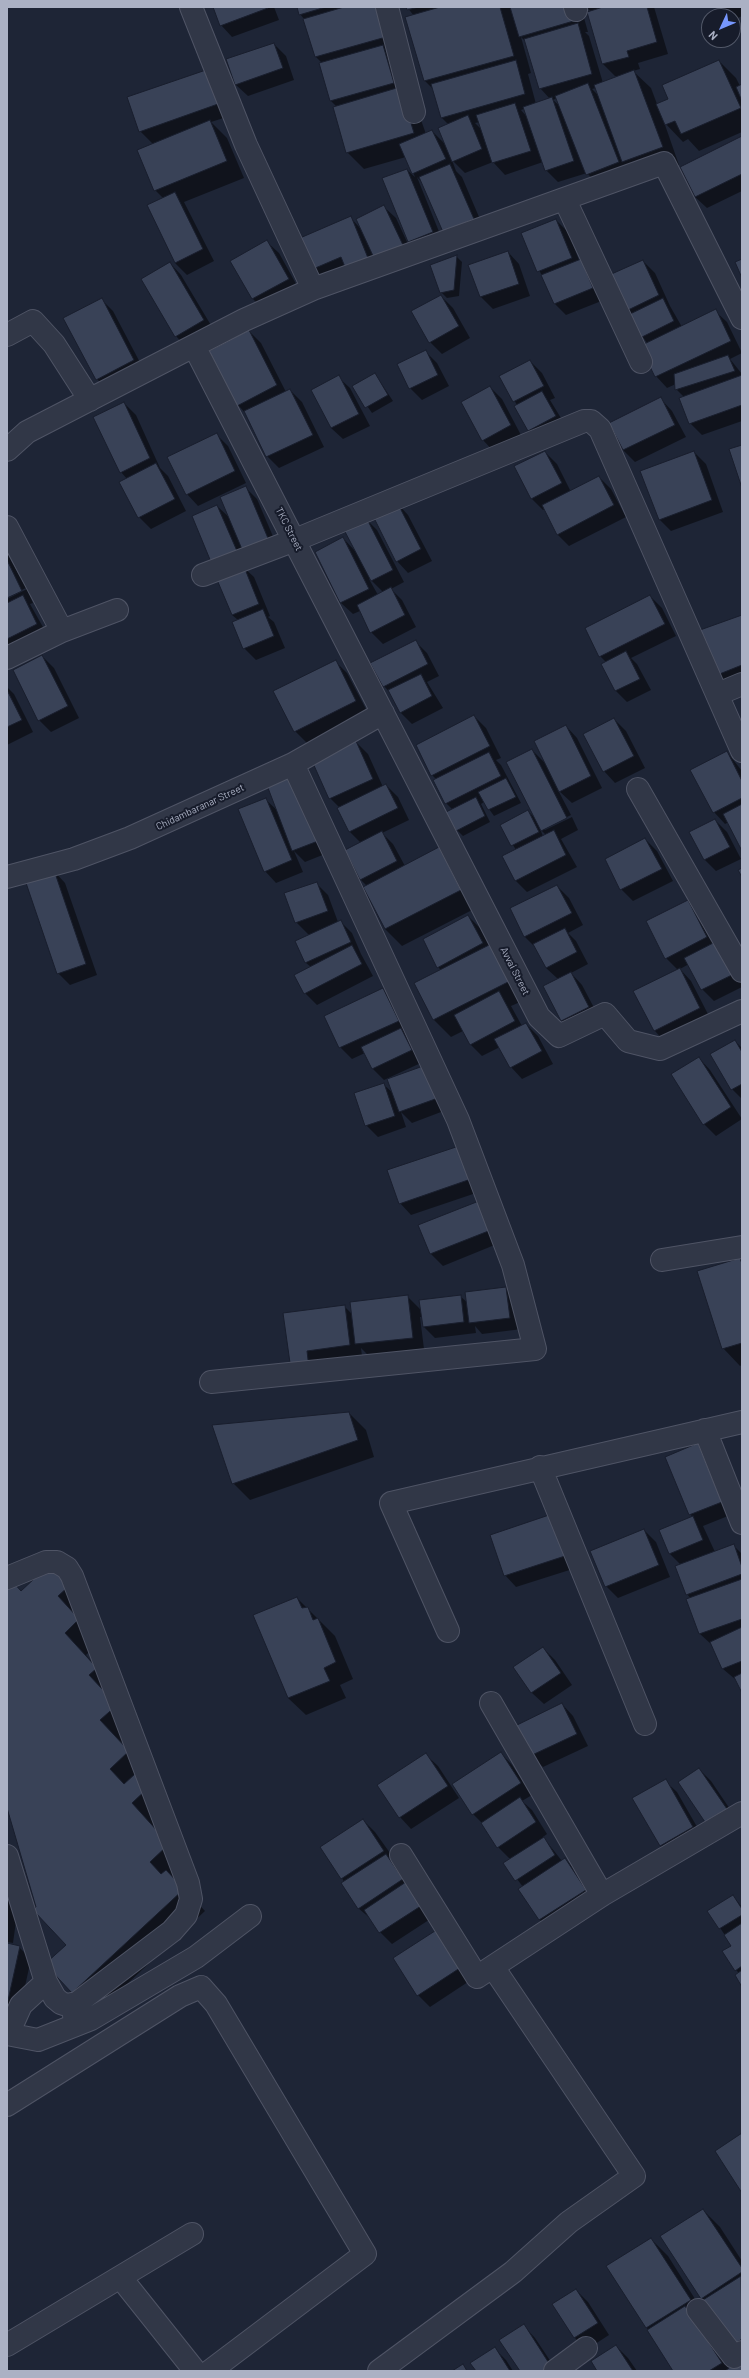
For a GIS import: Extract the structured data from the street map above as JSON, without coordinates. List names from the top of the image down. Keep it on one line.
{"streets":{"street":["TKC Street","Chidambaranar Street","Avvai Street"]},"crossings":[["TKC Street","Chidambaranar Street"],["TKC Street","Avvai Street"],["Chidambaranar Street","Avvai Street"]],"north":"bottom left"}
